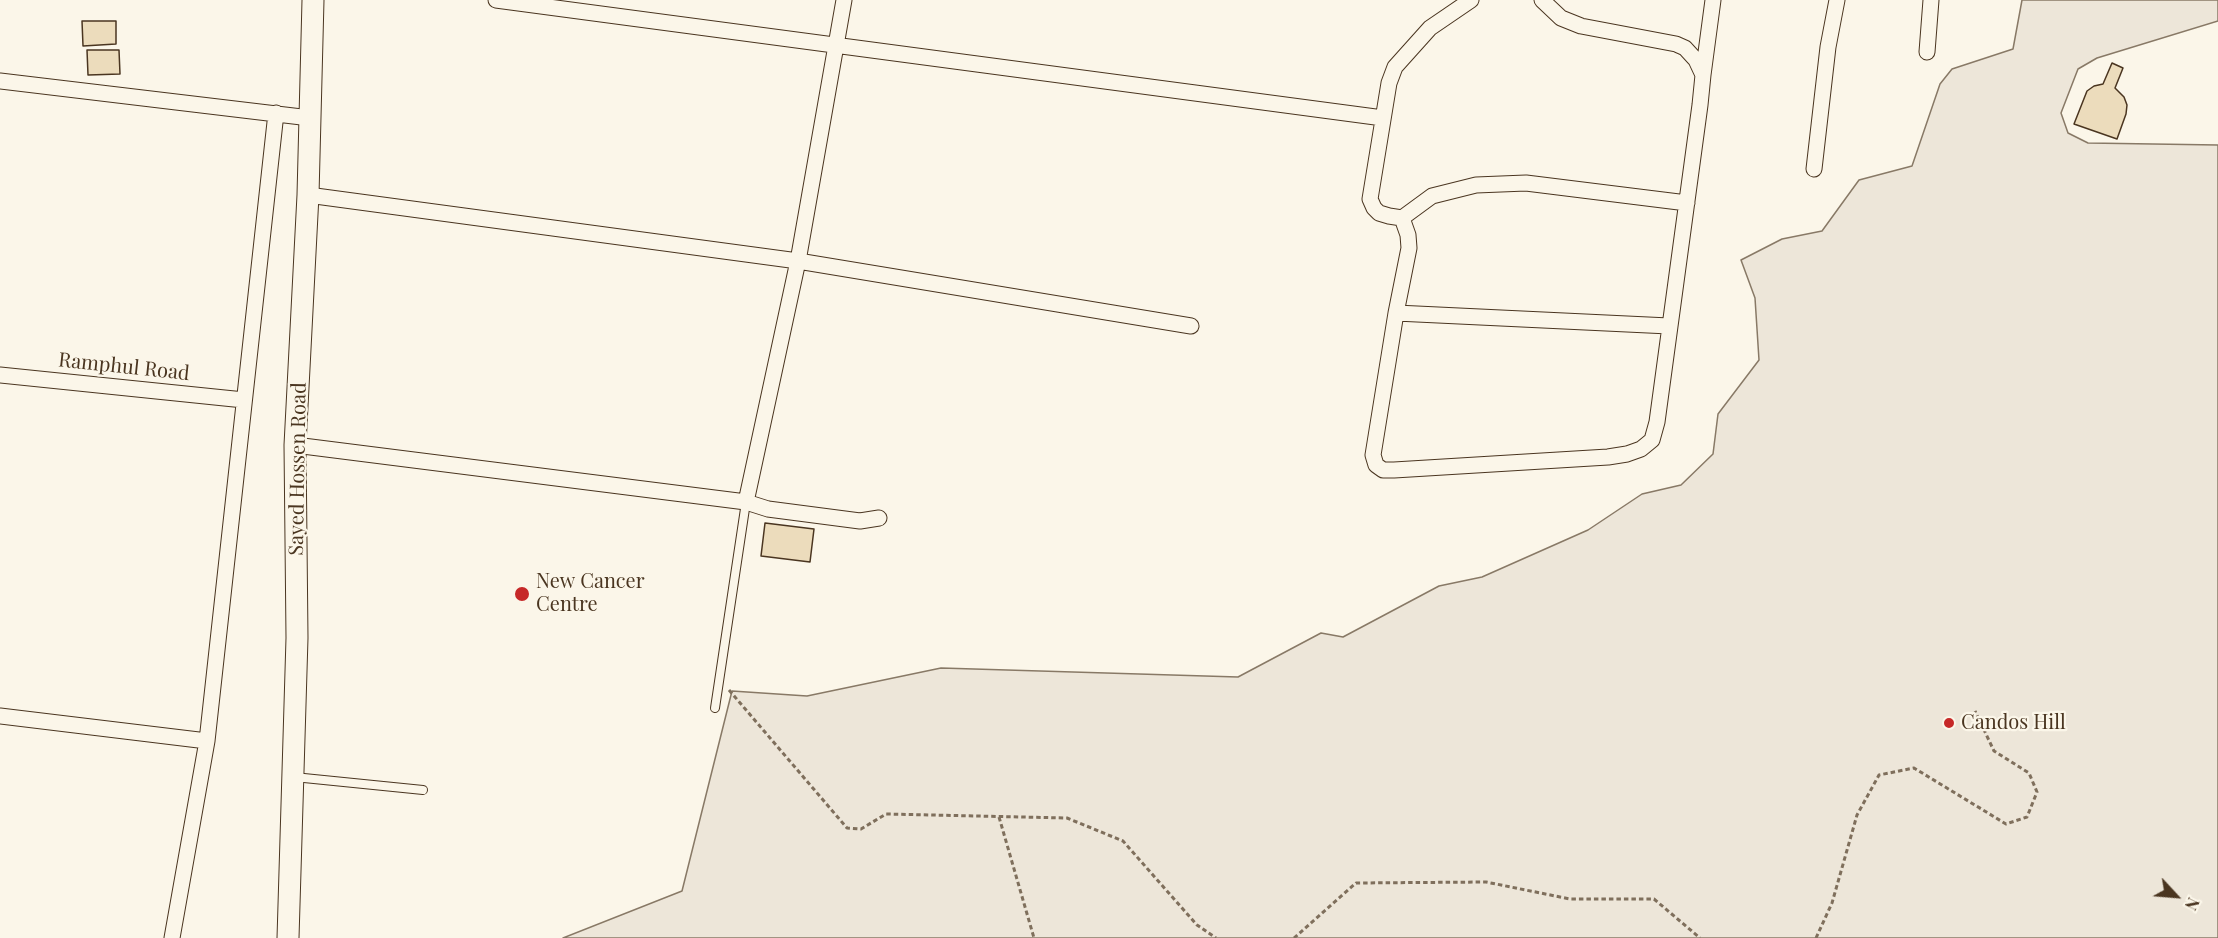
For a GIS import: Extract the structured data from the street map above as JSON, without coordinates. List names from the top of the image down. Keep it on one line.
{"streets":{"main road":["Sayed Hossen Road"],"street":["Ramphul Road"]},"places":["New Cancer Centre","Candos Hill"],"north":"bottom right"}
